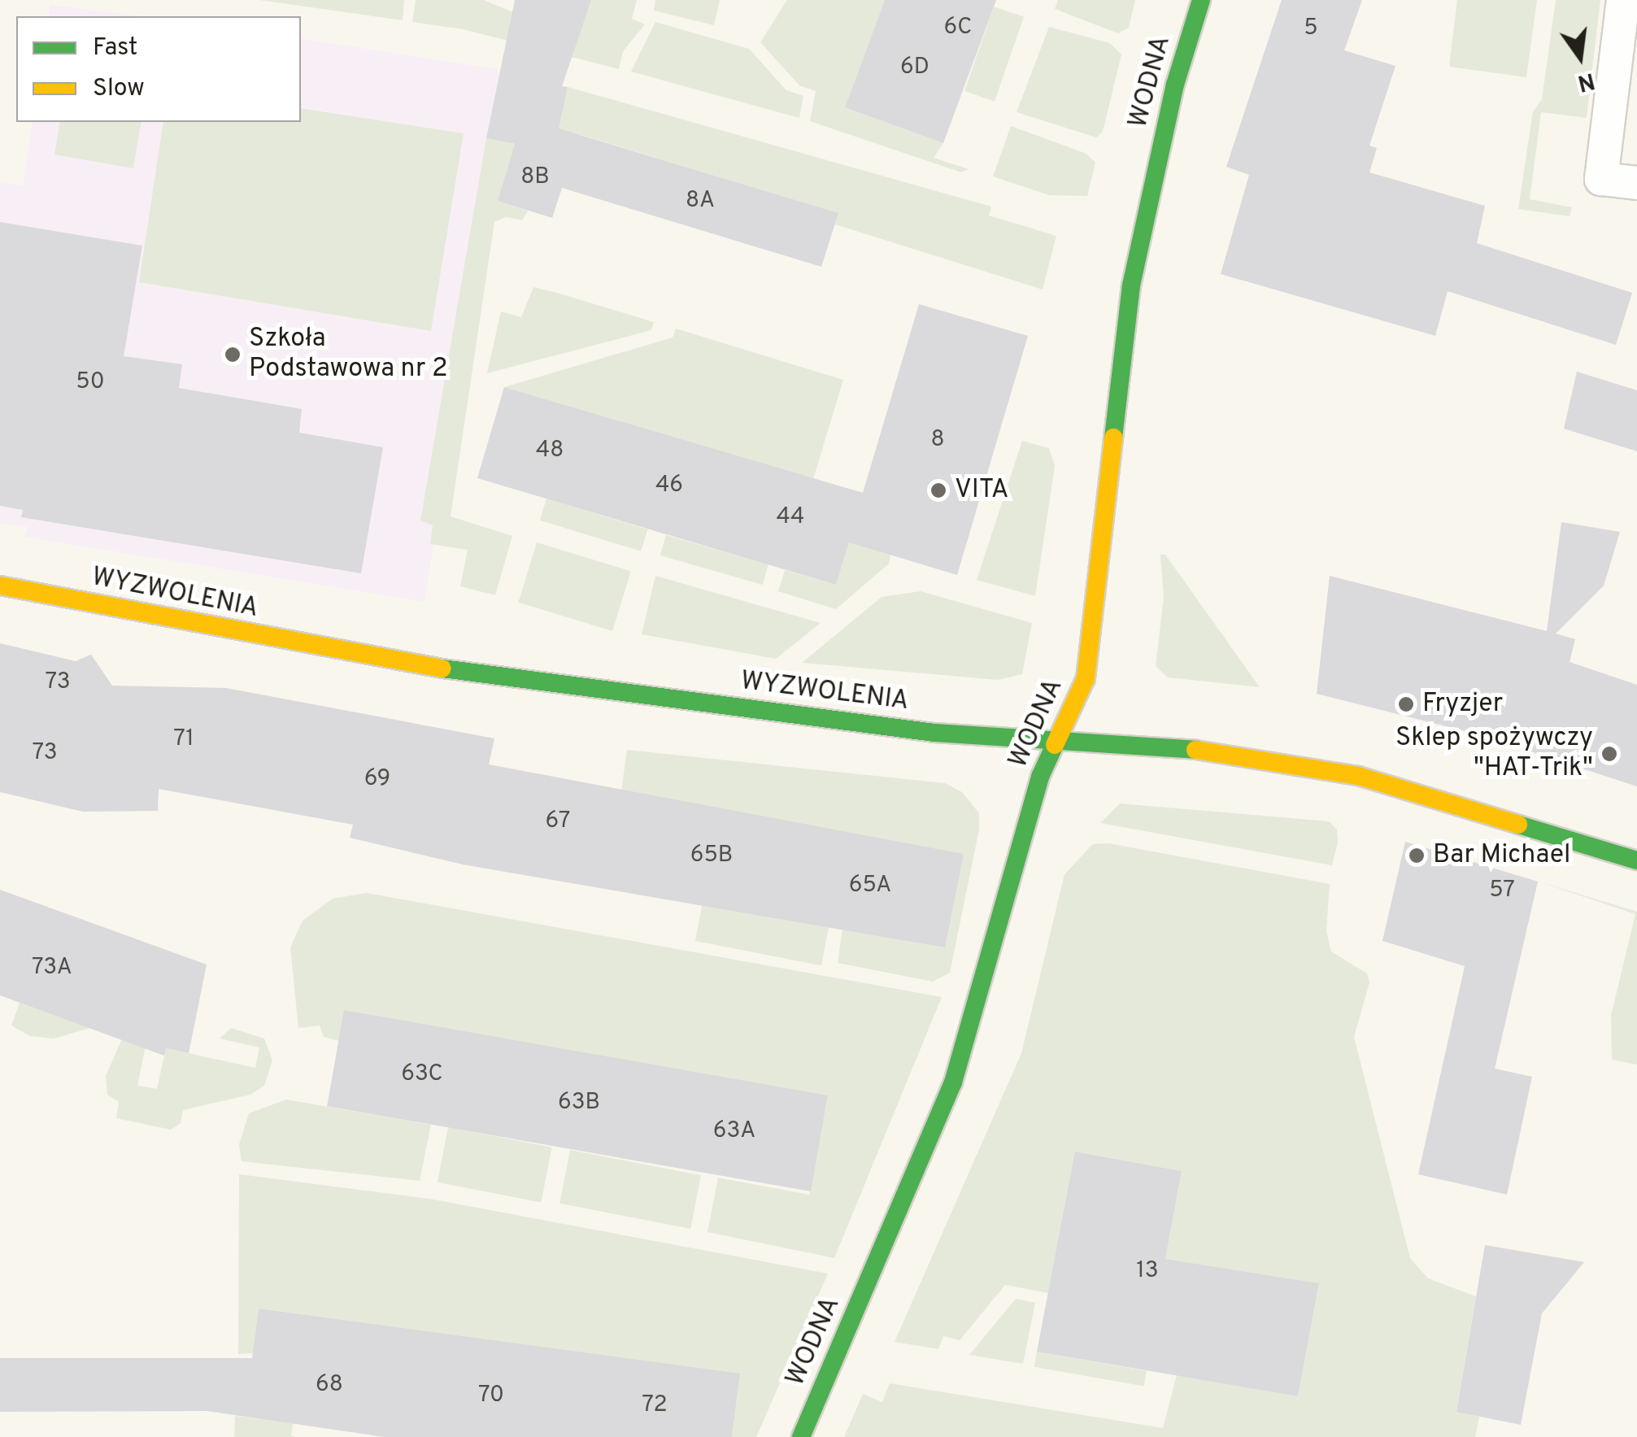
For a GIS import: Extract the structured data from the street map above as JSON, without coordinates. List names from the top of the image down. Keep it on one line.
{"streets":{"street":["WODNA","WYZWOLENIA"]},"crossings":[["WODNA","WYZWOLENIA"]],"places":["Szkoła Podstawowa nr 2","VITA","Fryzjer","Sklep spożywczy \"HAT-Trik\"","Bar Michael"],"house_numbers":["6C","5","6D","8B","8A","50","8","48","46","44","73","71","73","69","67","65B","65A","57","73A","63C","63B","63A","13","68","70","72"],"legend":["Fast","Slow"],"north":"bottom"}
